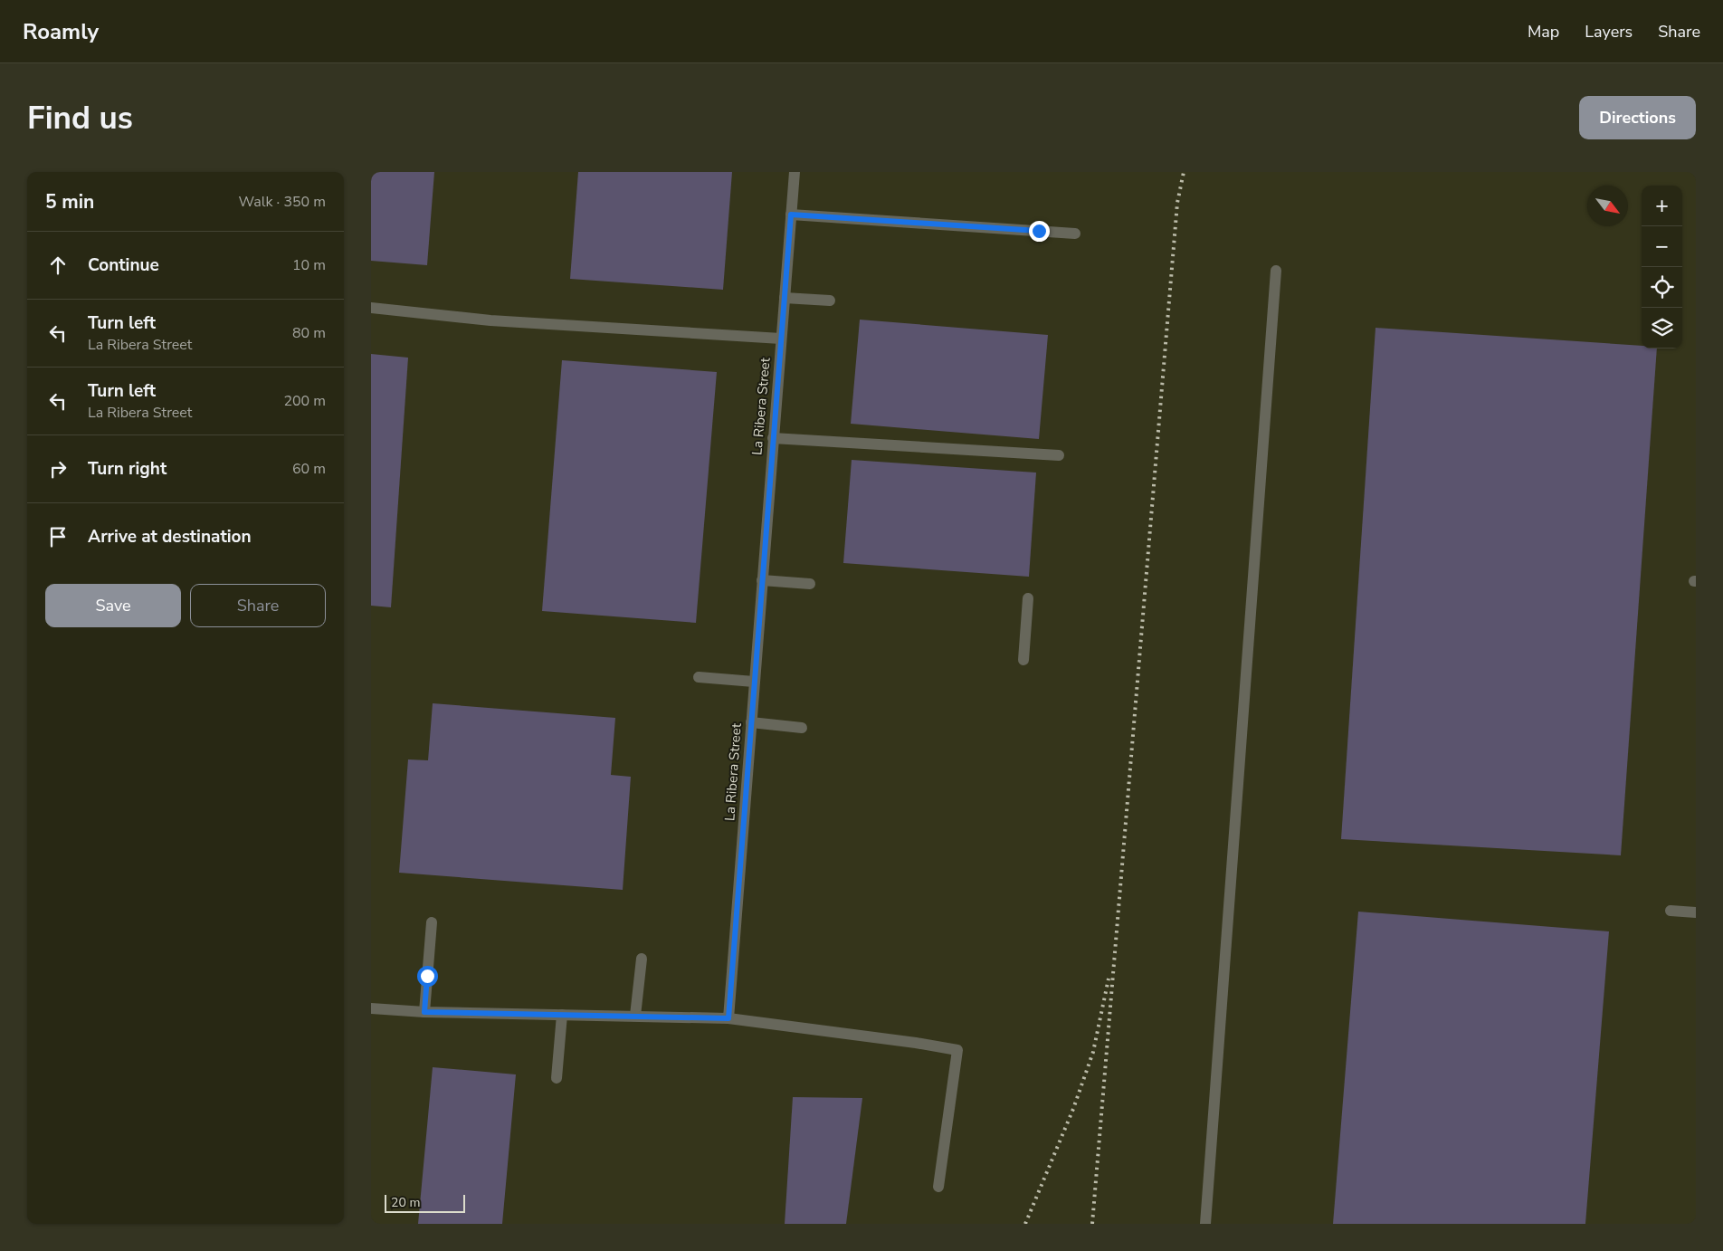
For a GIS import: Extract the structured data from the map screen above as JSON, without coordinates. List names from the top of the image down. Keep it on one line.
{"streets":{"street":["La Ribera Street"]},"scale_bar":"20 m","north":"bottom right","page":{"header":"Roamly","nav":["Map","Layers","Share"],"buttons":["Directions",["Save","Share"]],"title":"Find us","heading":["5 min","Walk · 350 m"],"map_buttons":["+","−"],"list":[["Continue","10 m"],["Turn left","La Ribera Street","80 m"],["Turn left","La Ribera Street","200 m"],["Turn right","60 m"],"Arrive at destination"],"scale":"20 m"}}
